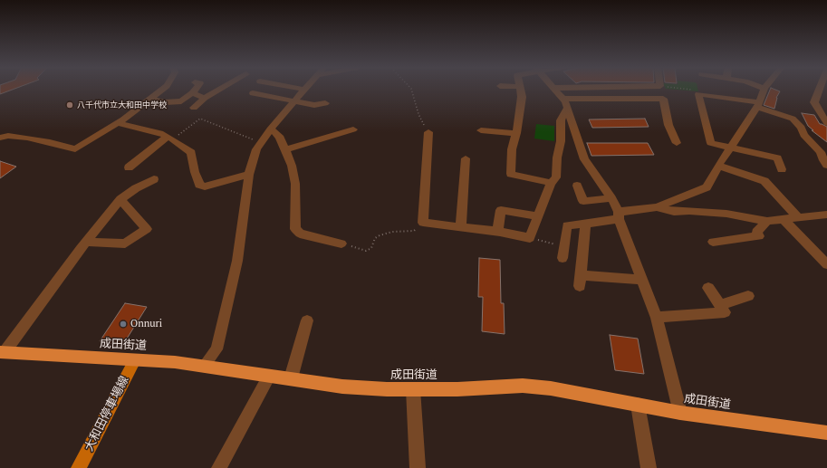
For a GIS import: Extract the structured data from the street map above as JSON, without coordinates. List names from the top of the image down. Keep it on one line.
{"streets":{"highway":["成田街道"],"main road":["大和田停車場線"]},"crossings":[["成田街道","大和田停車場線"]],"places":["八千代市立大和田中学校","Onnuri"]}
